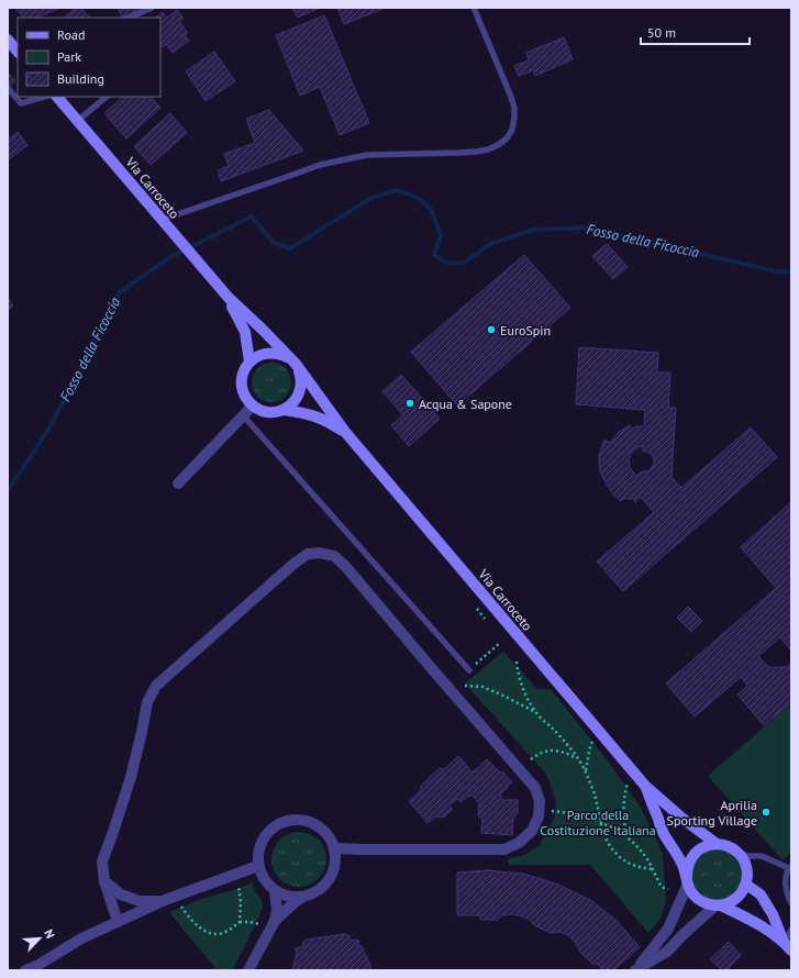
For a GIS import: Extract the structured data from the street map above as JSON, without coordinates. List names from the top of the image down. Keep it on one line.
{"streets":{"street":["Via Carroceto"]},"water":["Fosso della Ficoccia"],"parks":["Parco della Costituzione Italiana"],"places":["EuroSpin","Acqua & Sapone","Aprilia Sporting Village"],"legend":["Road","Park","Building"],"scale_bar":"50 m","north":"top right"}
